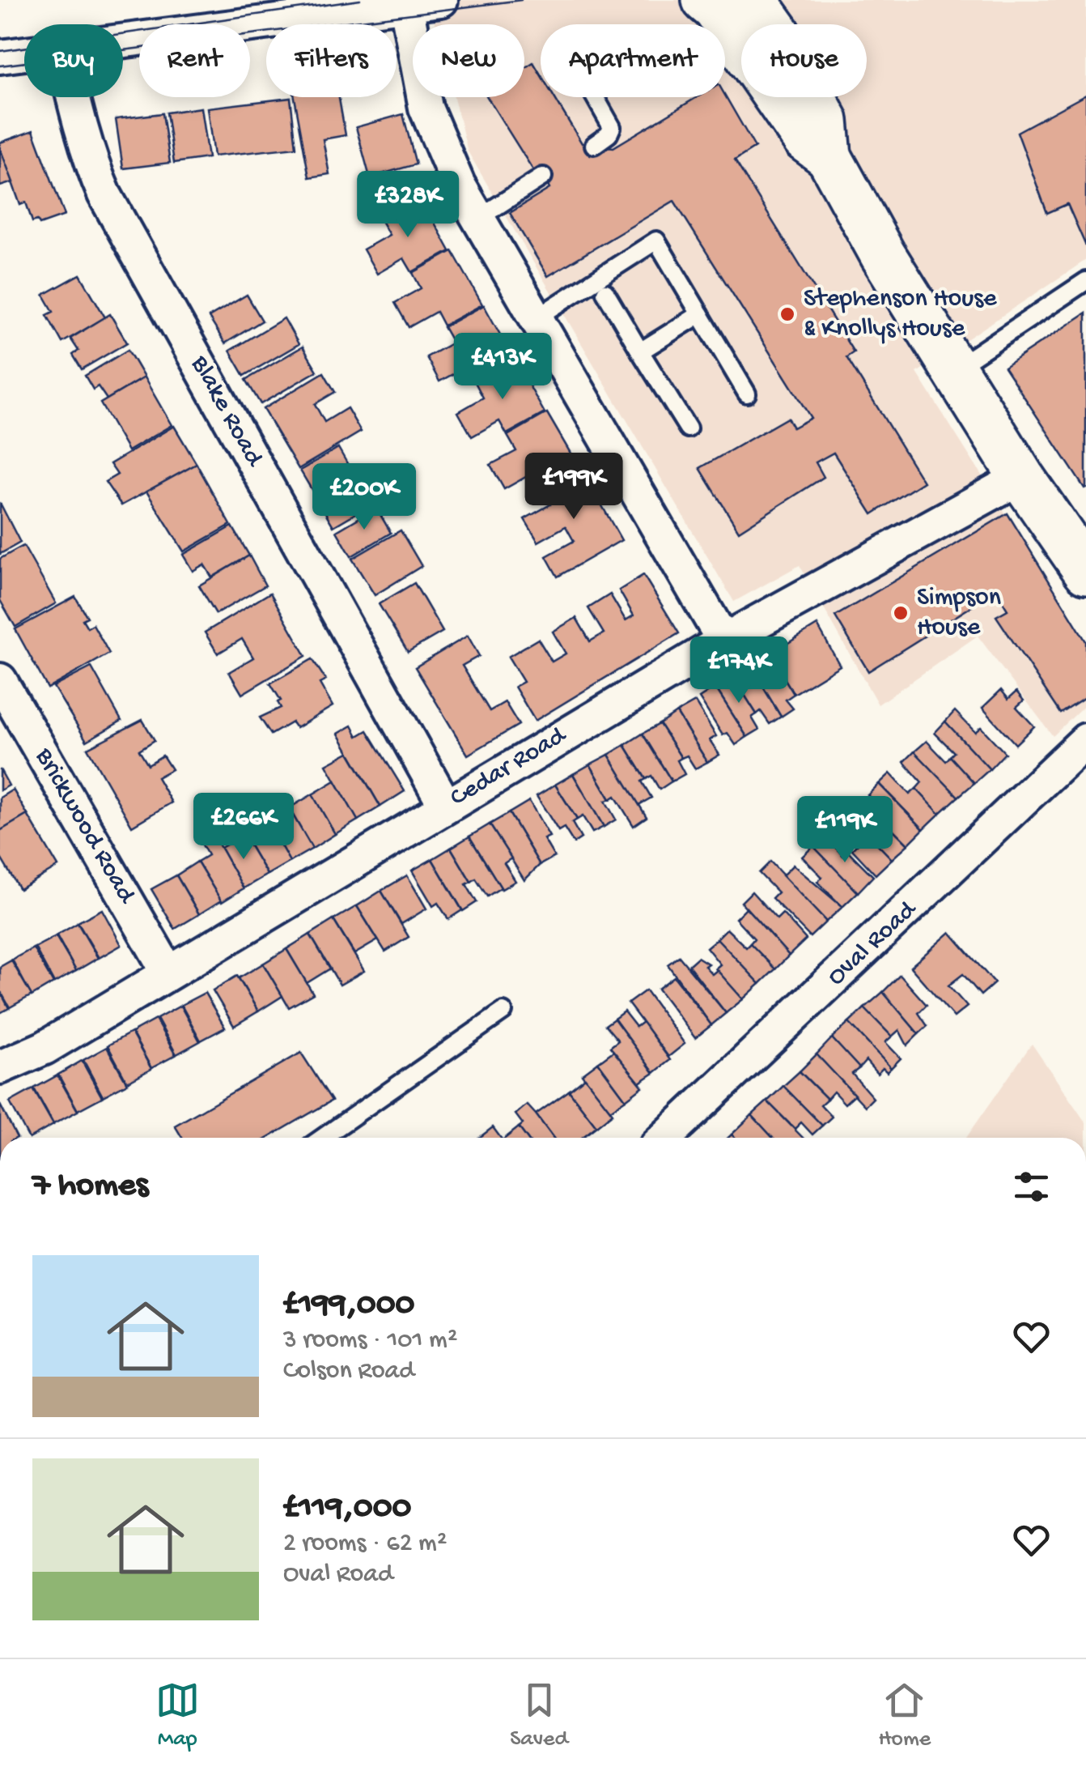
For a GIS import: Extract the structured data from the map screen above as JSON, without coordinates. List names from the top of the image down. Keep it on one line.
{"streets":{"street":["Blake Road","Cedar Road","Brickwood Road","Oval Road"]},"crossings":[["Blake Road","Cedar Road"],["Cedar Road","Brickwood Road"]],"places":["Stephenson House & Knollys House","Simpson House"],"page":{"chip":["Buy","Rent","Filters","New","Apartment","House"],"price":["£328K","£413K","£199K","£200K","£174K","£266K","£119K"],"heading":"7 homes","list":[{"name":"£199,000","note":"3 rooms · 101 m² · Colson Road"},{"name":"£119,000","note":"2 rooms · 62 m² · Oval Road"}],"tabs":["Map","Saved","Home"]}}
